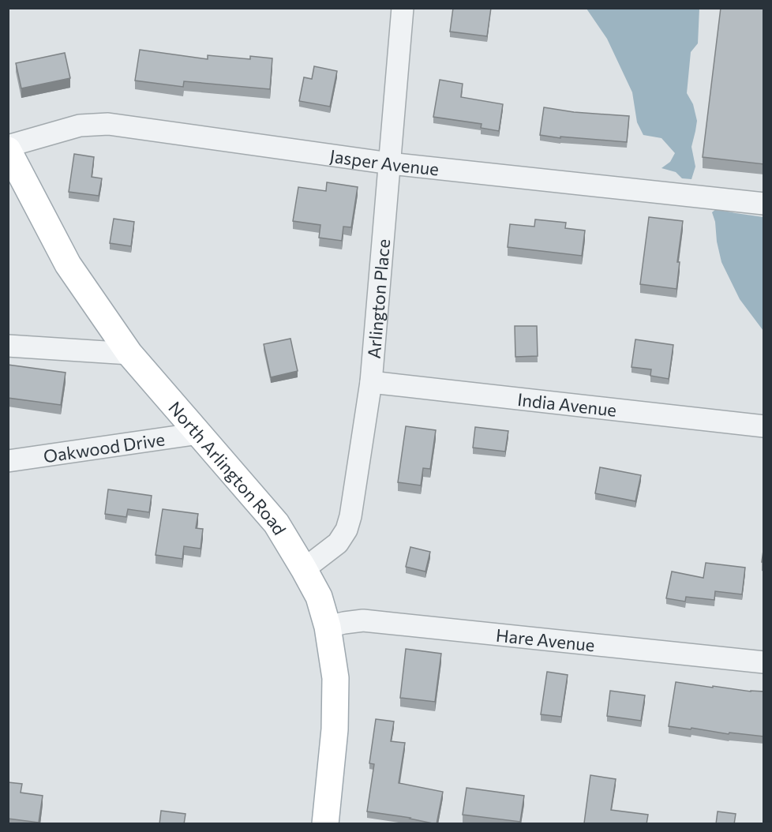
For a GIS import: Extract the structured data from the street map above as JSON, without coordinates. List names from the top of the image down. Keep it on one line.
{"streets":{"main road":["North Arlington Road"],"street":["Jasper Avenue","Arlington Place","India Avenue","Oakwood Drive","Hare Avenue"]},"crossings":[["Jasper Avenue","Arlington Place"],["Arlington Place","India Avenue"],["Arlington Place","North Arlington Road"],["Oakwood Drive","North Arlington Road"],["North Arlington Road","Hare Avenue"]]}
